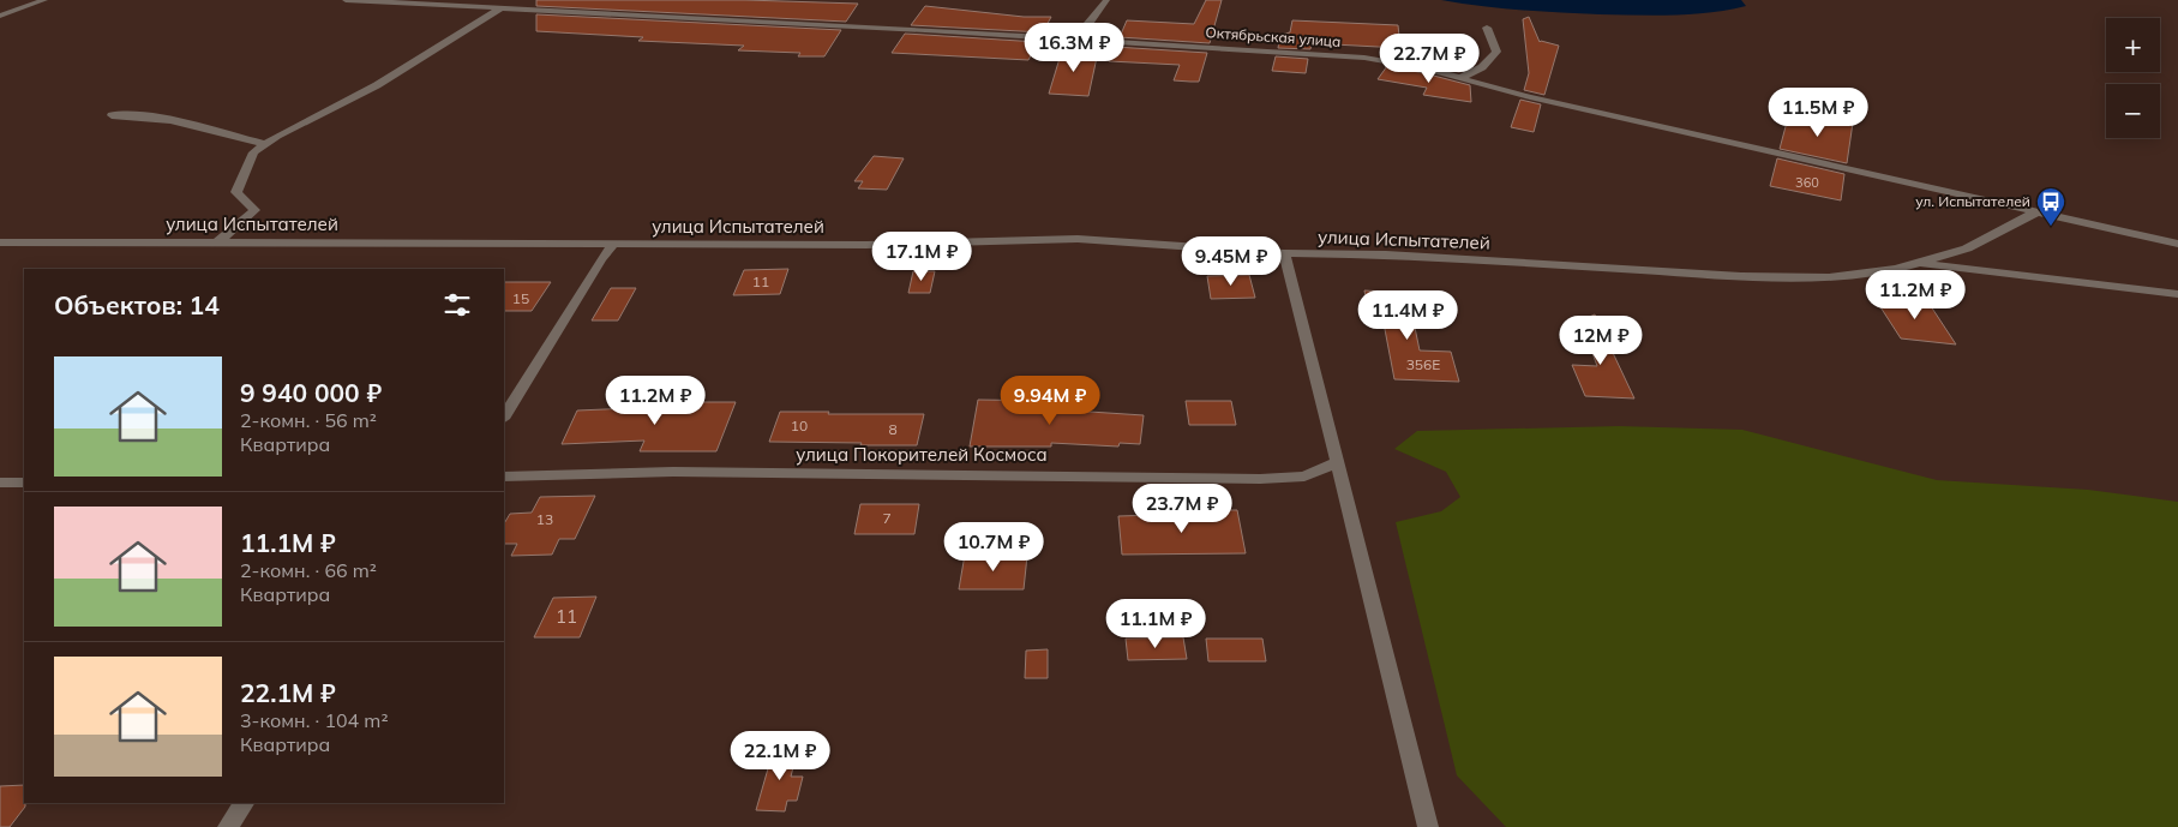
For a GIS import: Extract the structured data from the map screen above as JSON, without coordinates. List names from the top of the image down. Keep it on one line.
{"streets":{"street":["Октябрьская улица","улица Испытателей","улица Покорителей Космоса"]},"crossings":[["Октябрьская улица","улица Испытателей"]],"places":{"bus stop":["ул. Испытателей"]},"house_numbers":["360","11","15","356Е","10","8","7","13","11"],"page":{"map_buttons":["+","−"],"price":["16.3M ₽","22.7M ₽","11.5M ₽","17.1M ₽","9.45M ₽","11.2M ₽","11.4M ₽","12M ₽","11.2M ₽","9.94M ₽","23.7M ₽","10.7M ₽","11.1M ₽","22.1M ₽"],"heading":"Объектов: 14","list":[{"name":"9 940 000 ₽","note":"2-комн. · 56 m² · Квартира"},{"name":"11.1M ₽","note":"2-комн. · 66 m² · Квартира"},{"name":"22.1M ₽","note":"3-комн. · 104 m² · Квартира"}]}}
